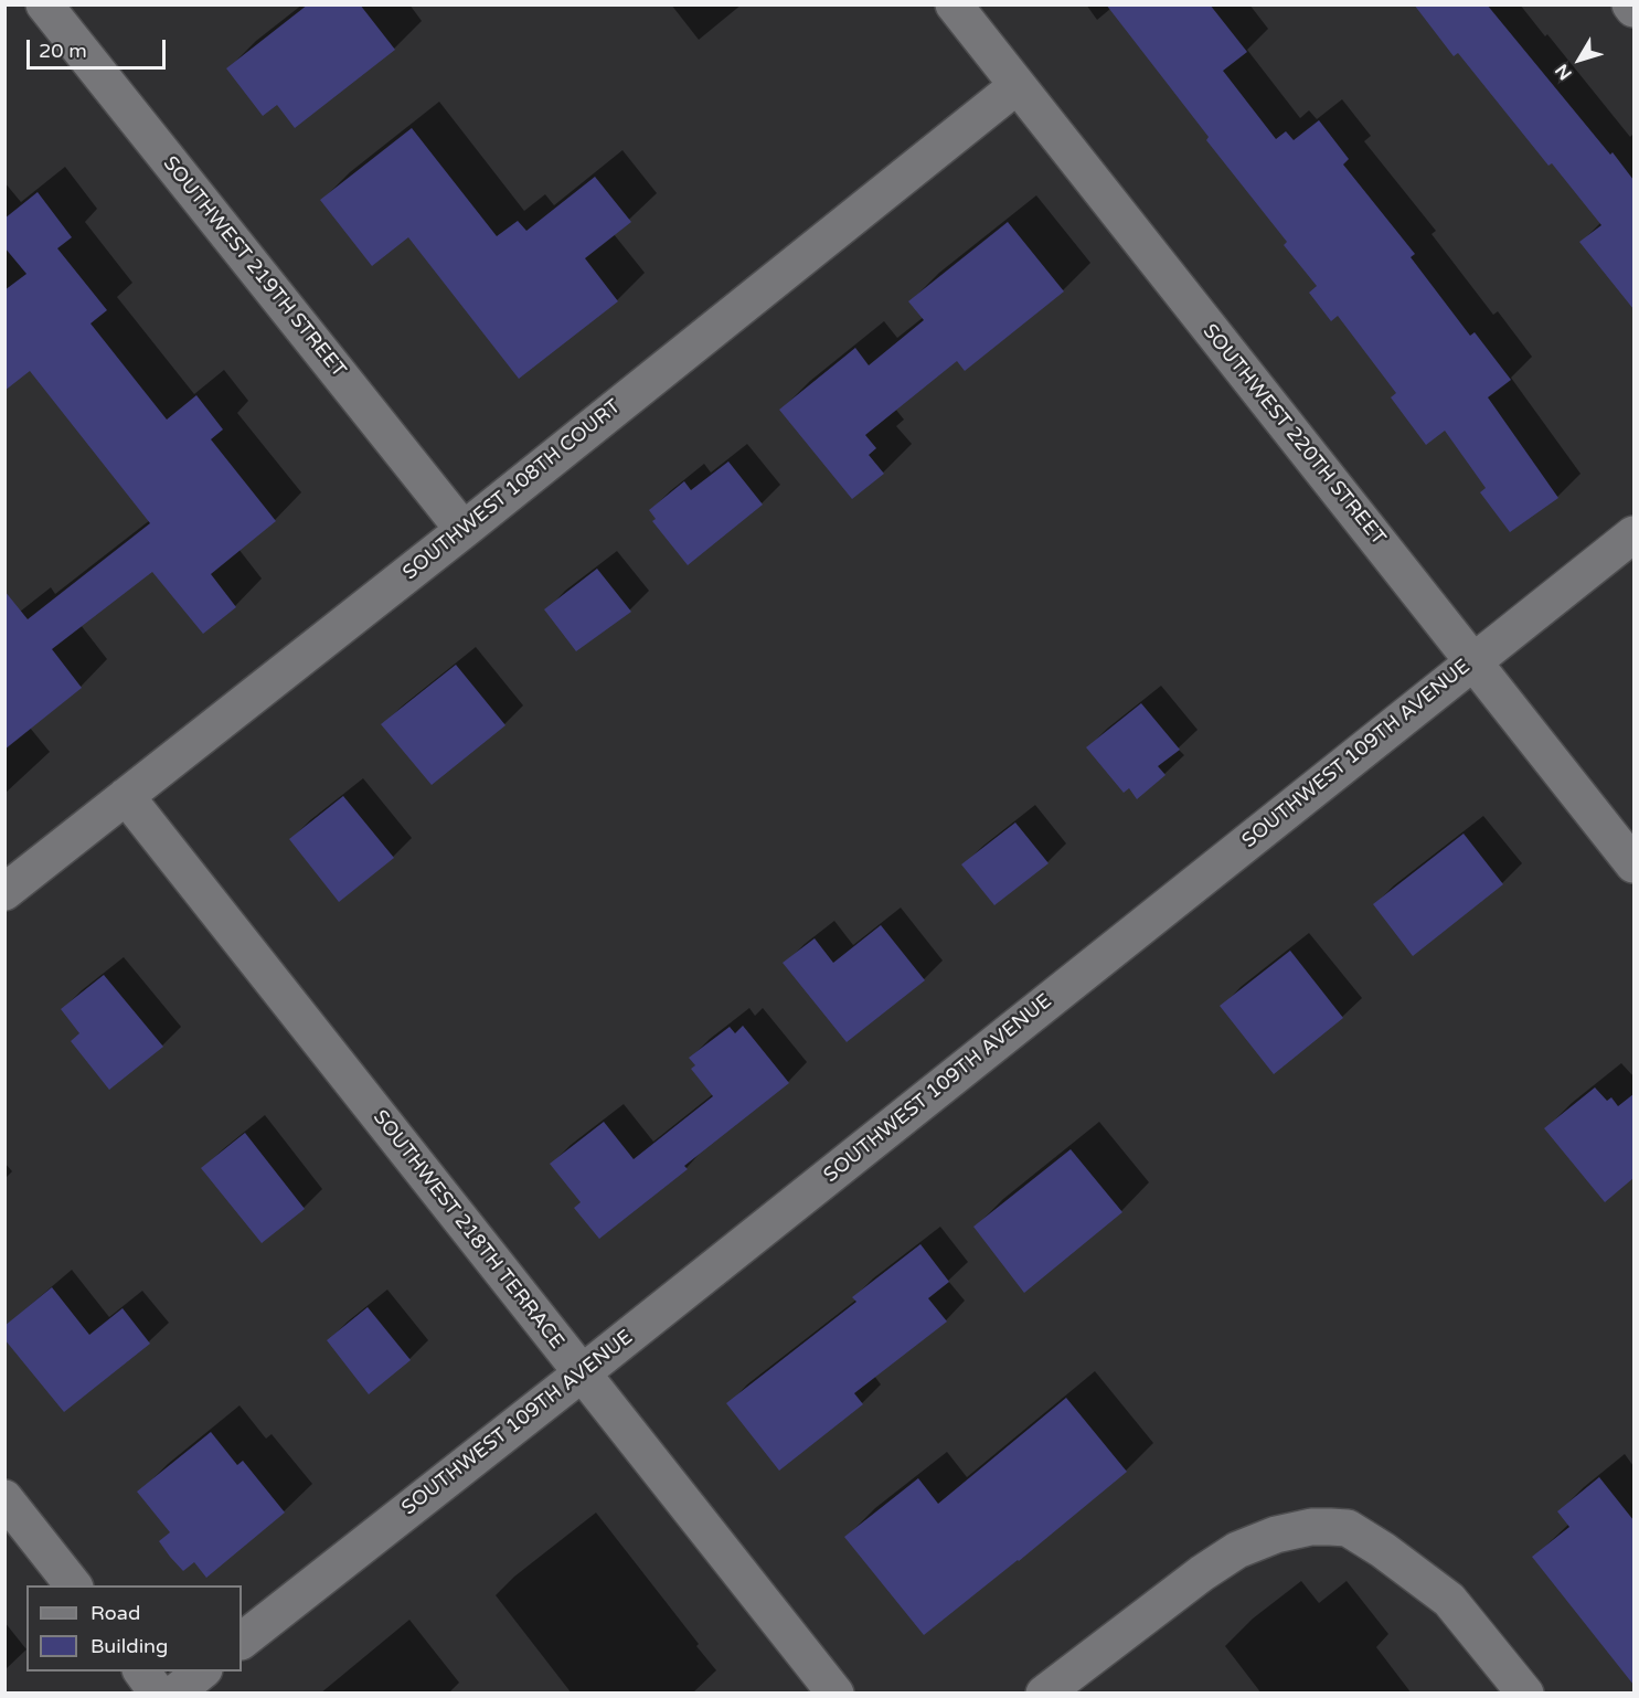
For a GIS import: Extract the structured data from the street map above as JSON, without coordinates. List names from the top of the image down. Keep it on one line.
{"streets":{"street":["SOUTHWEST 219TH STREET","SOUTHWEST 220TH STREET","SOUTHWEST 108TH COURT","SOUTHWEST 109TH AVENUE","SOUTHWEST 218TH TERRACE"]},"crossings":[["SOUTHWEST 219TH STREET","SOUTHWEST 108TH COURT"],["SOUTHWEST 220TH STREET","SOUTHWEST 108TH COURT"],["SOUTHWEST 220TH STREET","SOUTHWEST 109TH AVENUE"],["SOUTHWEST 108TH COURT","SOUTHWEST 218TH TERRACE"],["SOUTHWEST 109TH AVENUE","SOUTHWEST 218TH TERRACE"]],"legend":["Road","Building"],"scale_bar":"20 m","north":"bottom left"}
